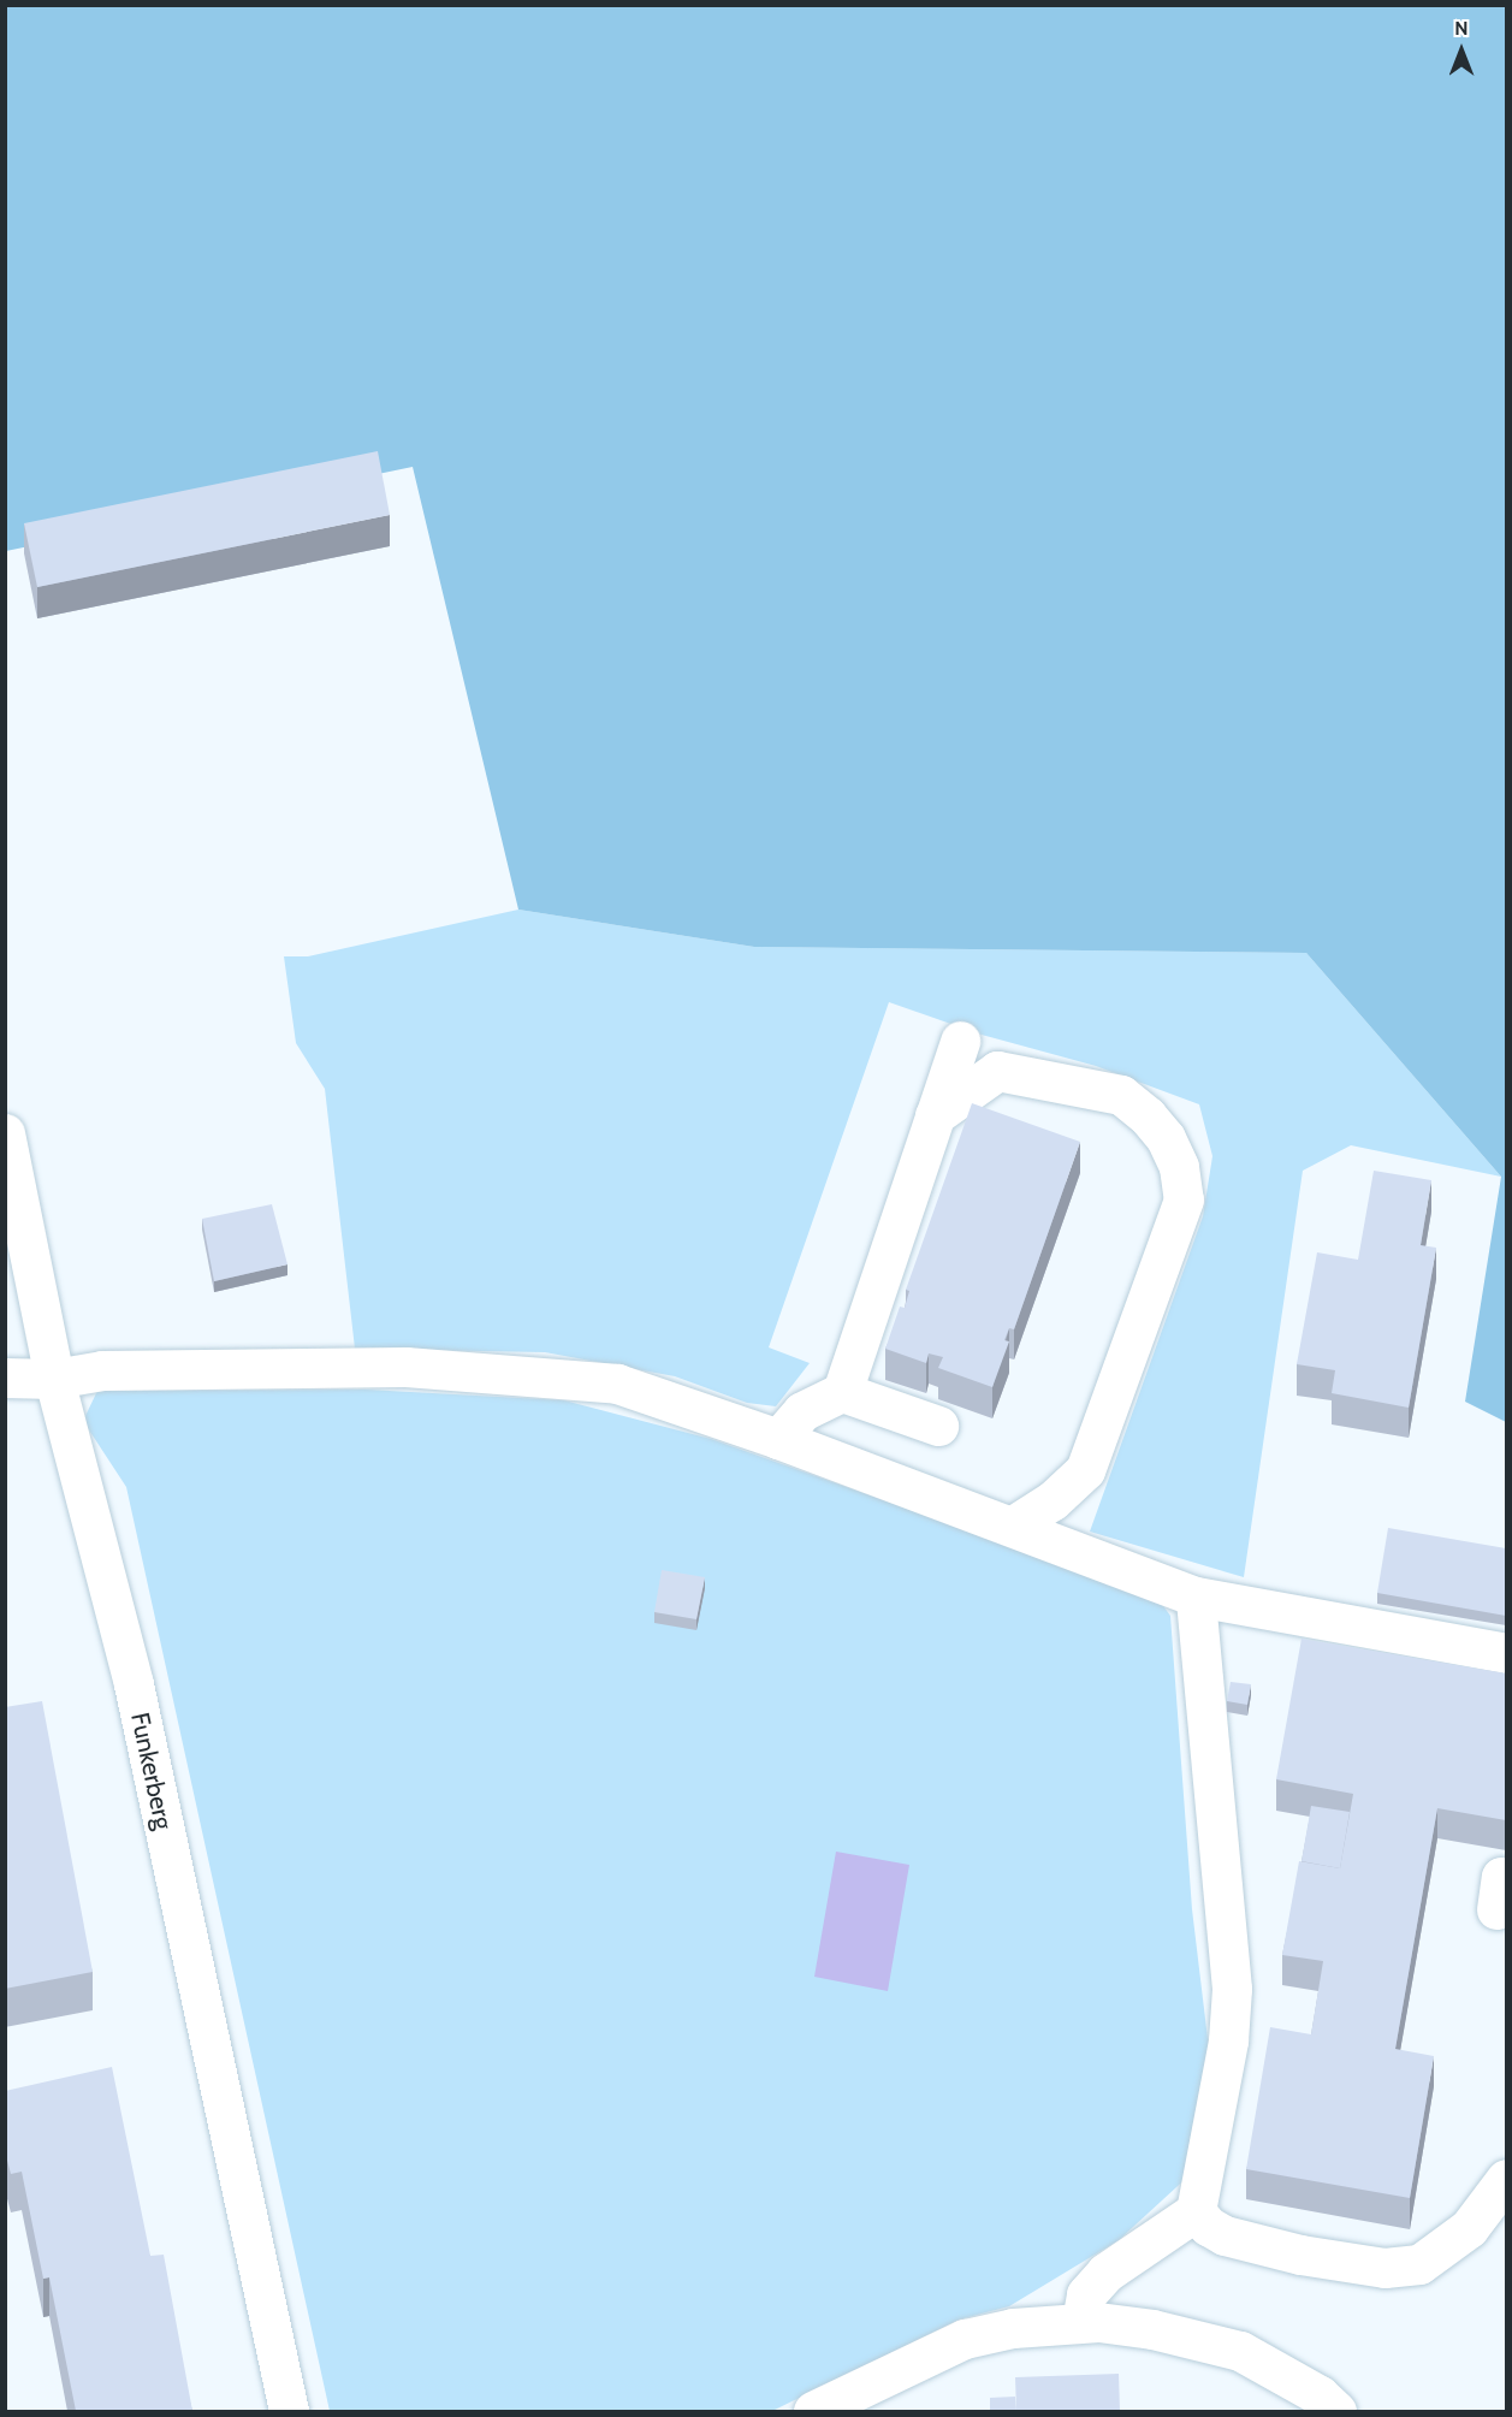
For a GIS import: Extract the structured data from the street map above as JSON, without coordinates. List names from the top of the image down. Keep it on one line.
{"streets":{"street":["Funkerberg"]},"north":"top"}
